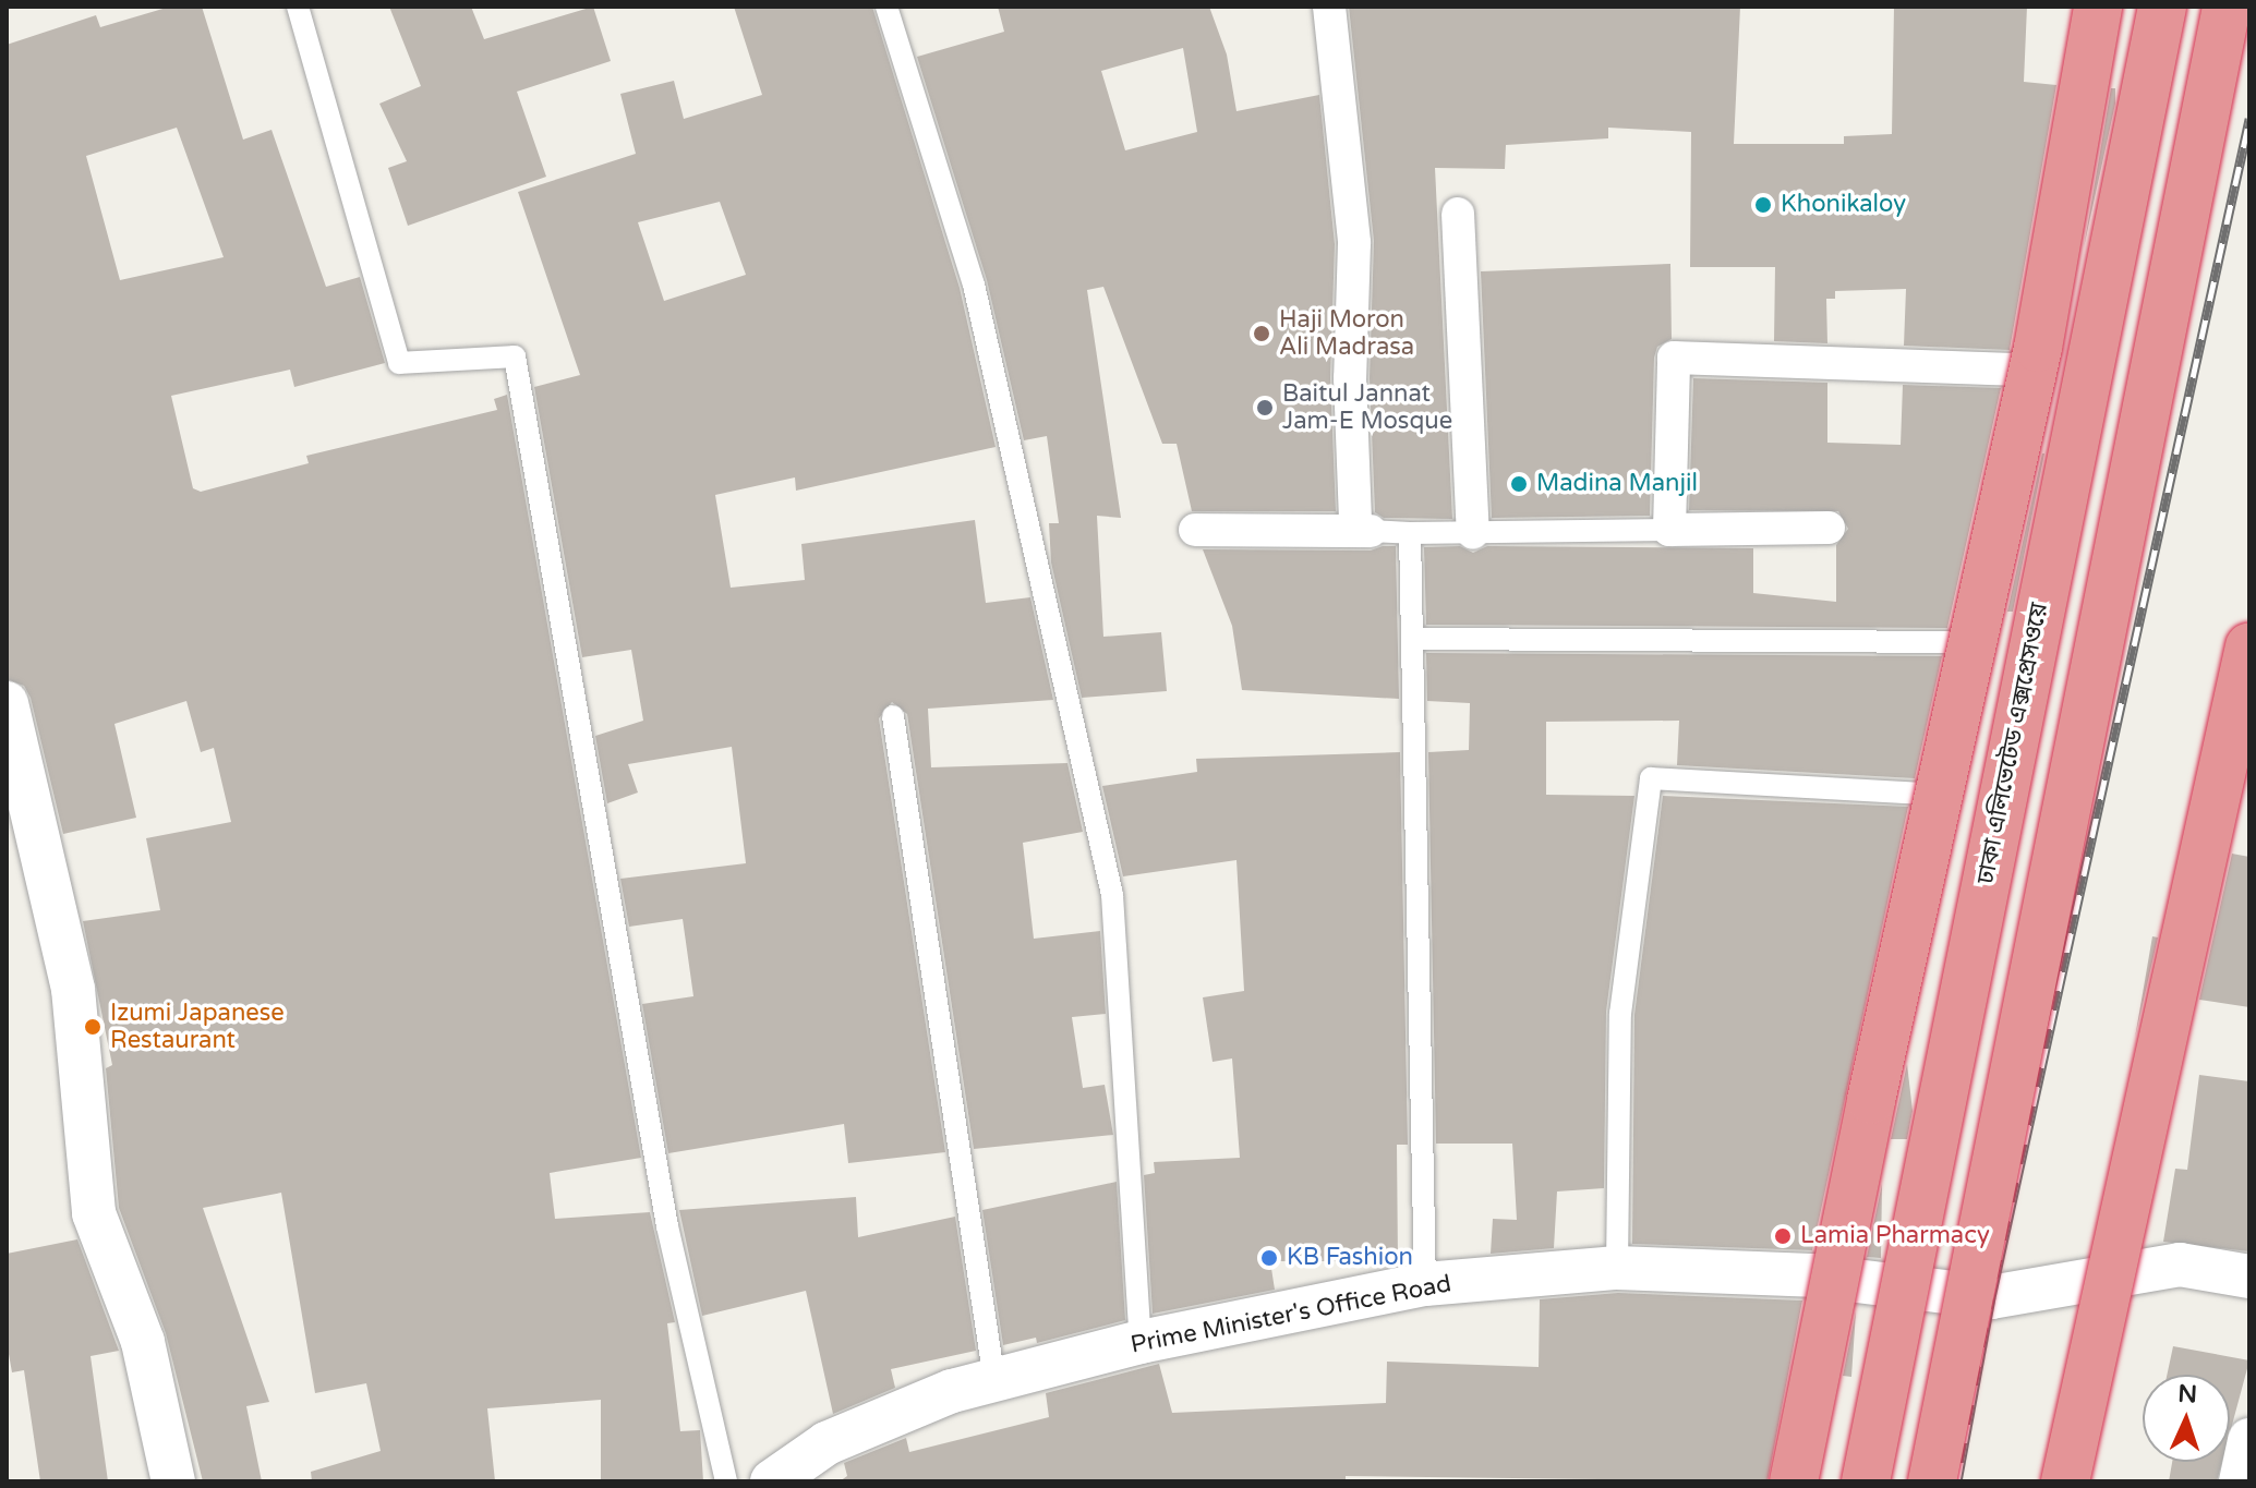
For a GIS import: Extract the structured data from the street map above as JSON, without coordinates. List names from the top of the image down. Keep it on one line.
{"streets":{"highway":["ঢাকা এলিভেটেড এক্সপ্রেসওয়ে"],"street":["Prime Minister's Office Road"]},"places":["Khonikaloy","Haji Moron Ali Madrasa","Baitul Jannat Jam-E Mosque","Madina Manjil","Izumi Japanese Restaurant","Lamia Pharmacy","KB Fashion"],"north":"top"}
